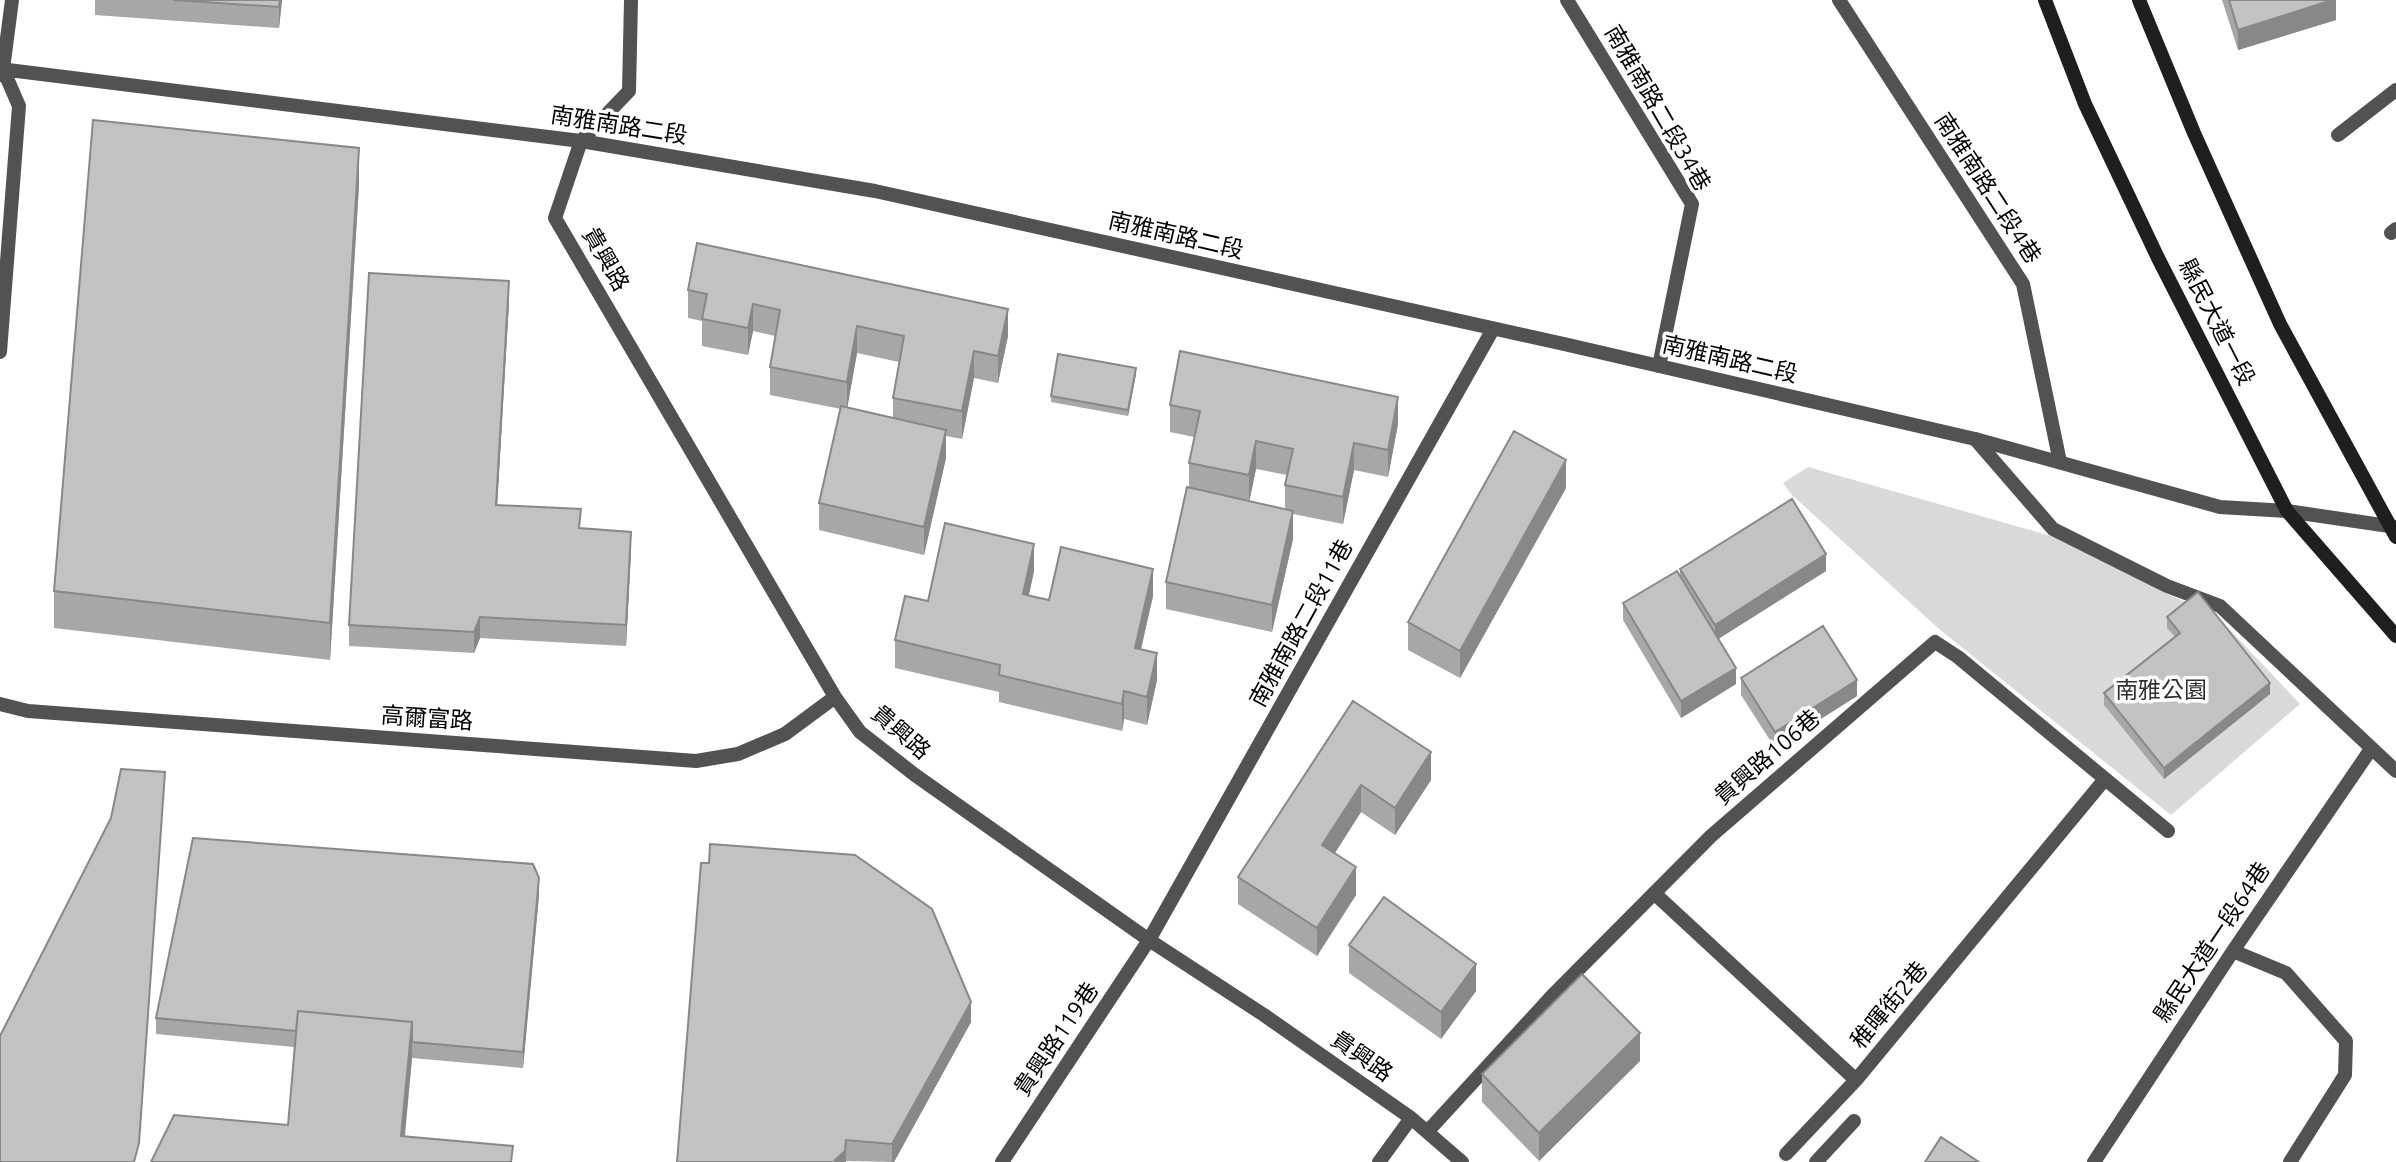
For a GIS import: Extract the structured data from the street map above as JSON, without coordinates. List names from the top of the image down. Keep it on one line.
{"streets":{"main road":["縣民大道一段"],"street":["南雅南路二段34巷","南雅南路二段","南雅南路二段4巷","貴興路","南雅南路二段11巷","高爾富路","貴興路106巷","縣民大道一段64巷","稚暉街2巷","貴興路119巷"]},"crossings":[["南雅南路二段34巷","南雅南路二段"],["南雅南路二段","南雅南路二段4巷"],["南雅南路二段","貴興路"],["南雅南路二段","縣民大道一段"],["南雅南路二段","南雅南路二段11巷"],["貴興路","南雅南路二段11巷"],["貴興路","高爾富路"],["貴興路","貴興路106巷"],["貴興路","貴興路119巷"],["南雅南路二段11巷","貴興路119巷"],["貴興路106巷","稚暉街2巷"]],"parks":["南雅公園"]}
